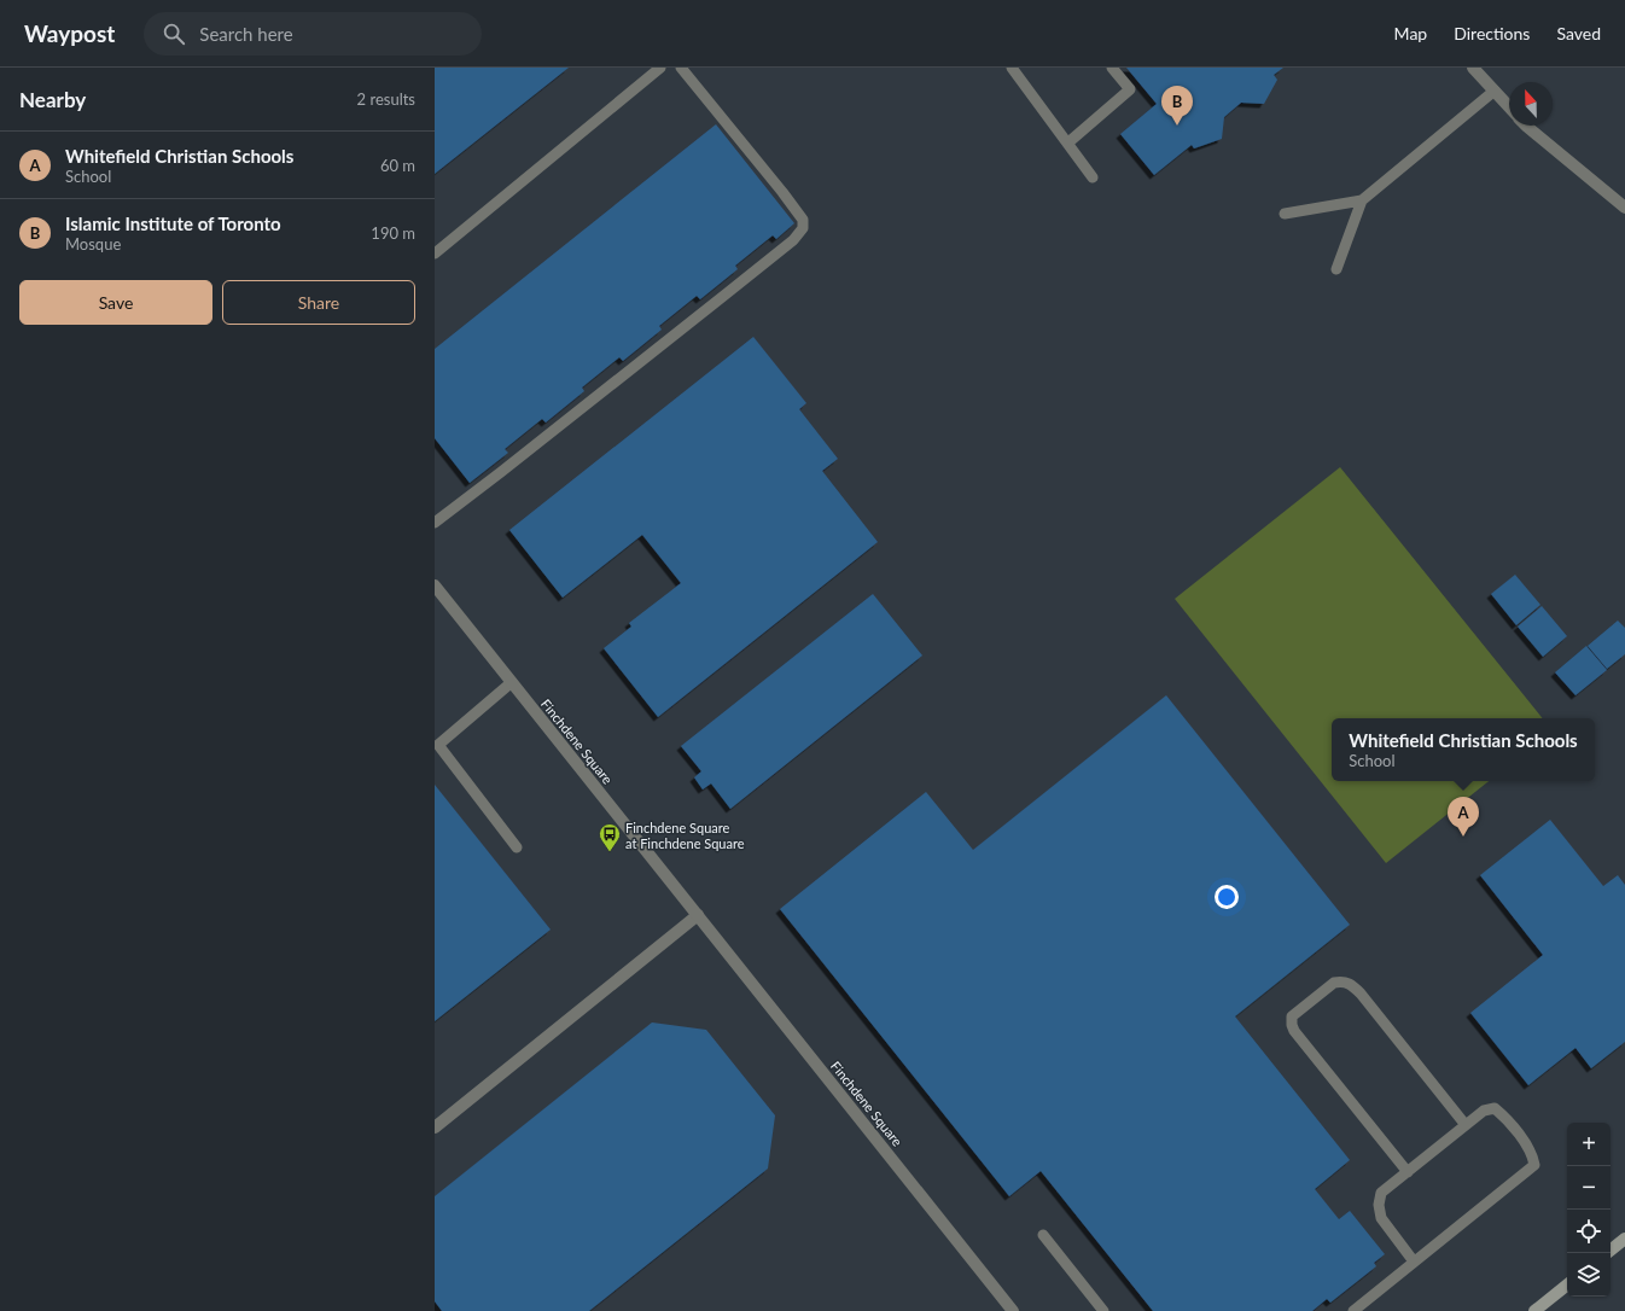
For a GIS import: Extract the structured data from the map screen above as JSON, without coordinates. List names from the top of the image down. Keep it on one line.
{"streets":{"street":["Finchdene Square"]},"places":{"bus stop":["Finchdene Square at Finchdene Square"]},"north":"top","page":{"header":"Waypost","search":"Search here","nav":["Map","Directions","Saved"],"heading":["Nearby","2 results"],"pins":["B","A"],"list":[{"mark":"A","name":"Whitefield Christian Schools","note":"School","value":"60 m"},{"mark":"B","name":"Islamic Institute of Toronto","note":"Mosque","value":"190 m"}],"buttons":["Save","Share"],"popup":["Whitefield Christian Schools","School"],"map_buttons":["+","−"]}}
